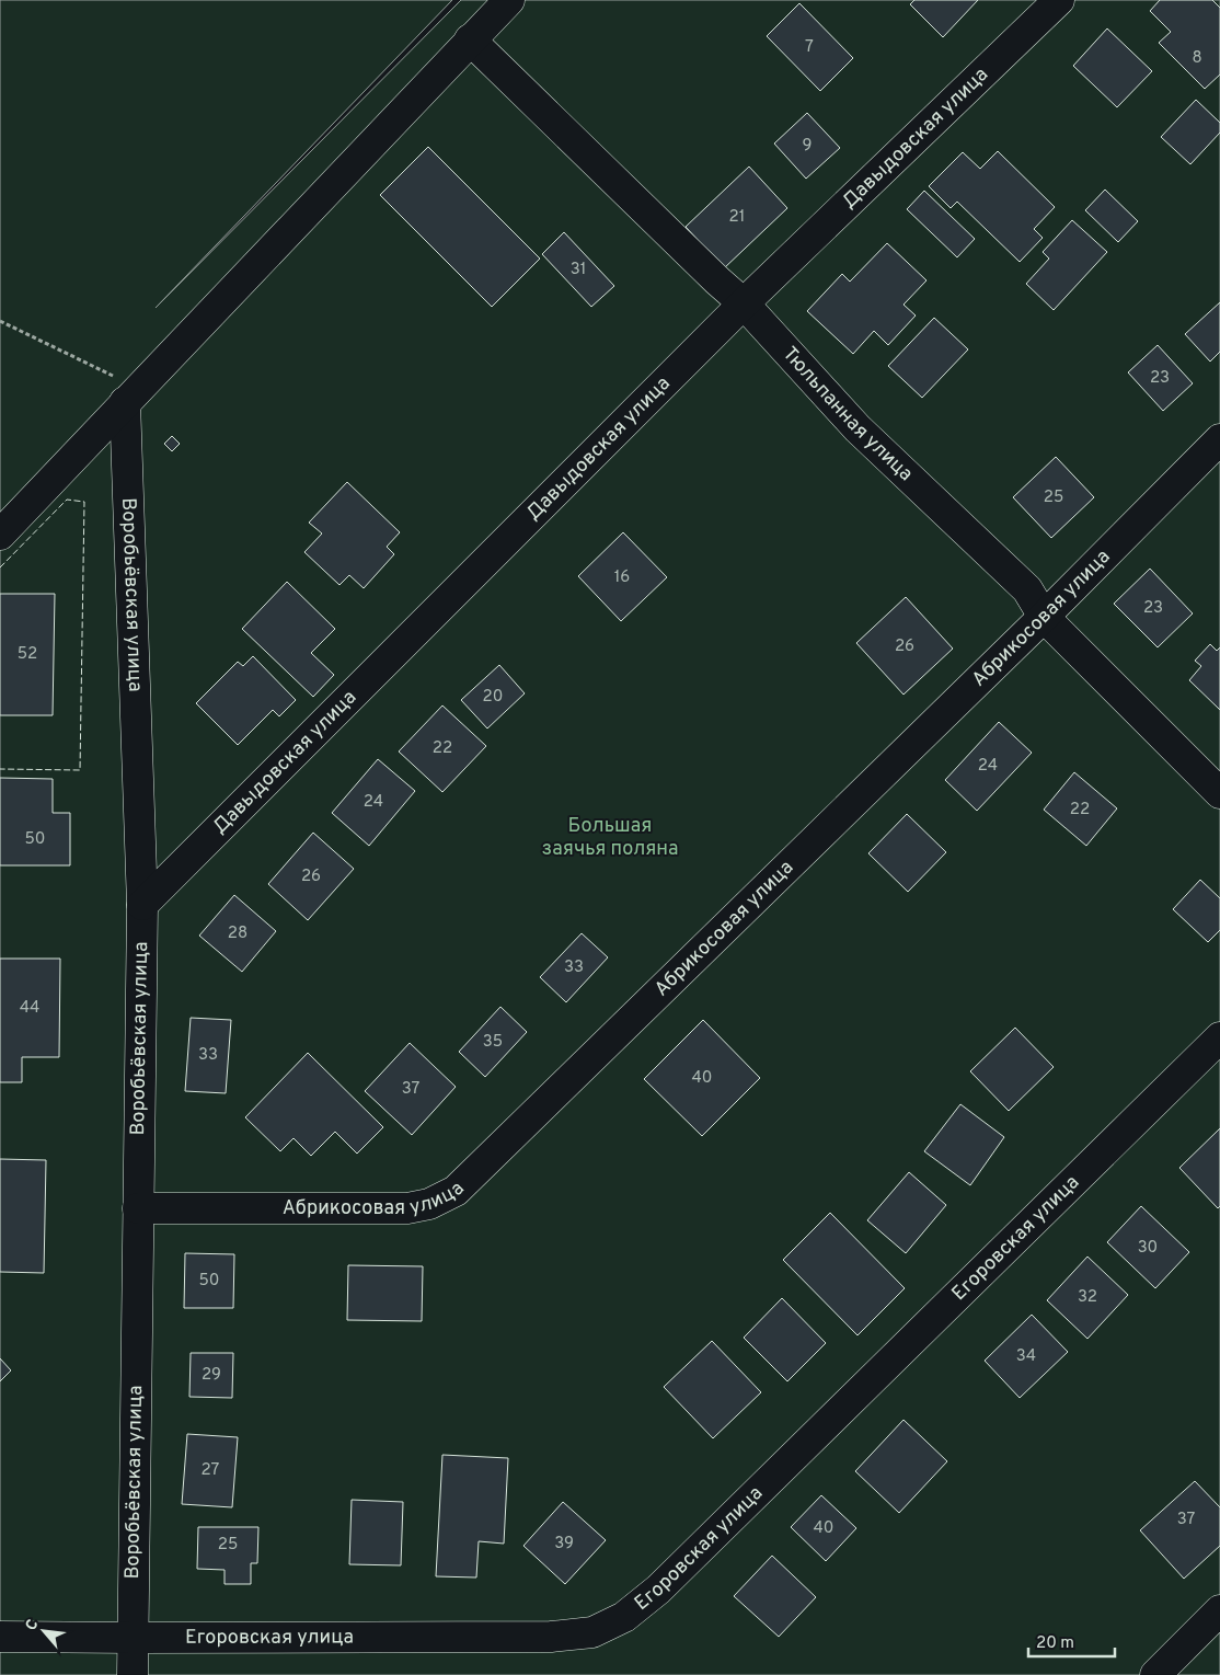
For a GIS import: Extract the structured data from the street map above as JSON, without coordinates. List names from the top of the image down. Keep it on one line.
{"streets":{"street":["Давыдовская улица","Тюльпанная улица","Воробьёвская улица","Абрикосовая улица","Егоровская улица"]},"crossings":[["Давыдовская улица","Тюльпанная улица"],["Давыдовская улица","Воробьёвская улица"],["Тюльпанная улица","Абрикосовая улица"],["Воробьёвская улица","Абрикосовая улица"],["Воробьёвская улица","Егоровская улица"]],"parks":["Большая заячья поляна"],"house_numbers":["7","8","9","21","31","23","25","16","23","26","52","20","22","24","24","22","50","26","28","33","44","35","33","40","37","30","50","32","34","29","27","37","40","39","25"],"scale_bar":"20 m","north":"top left"}
